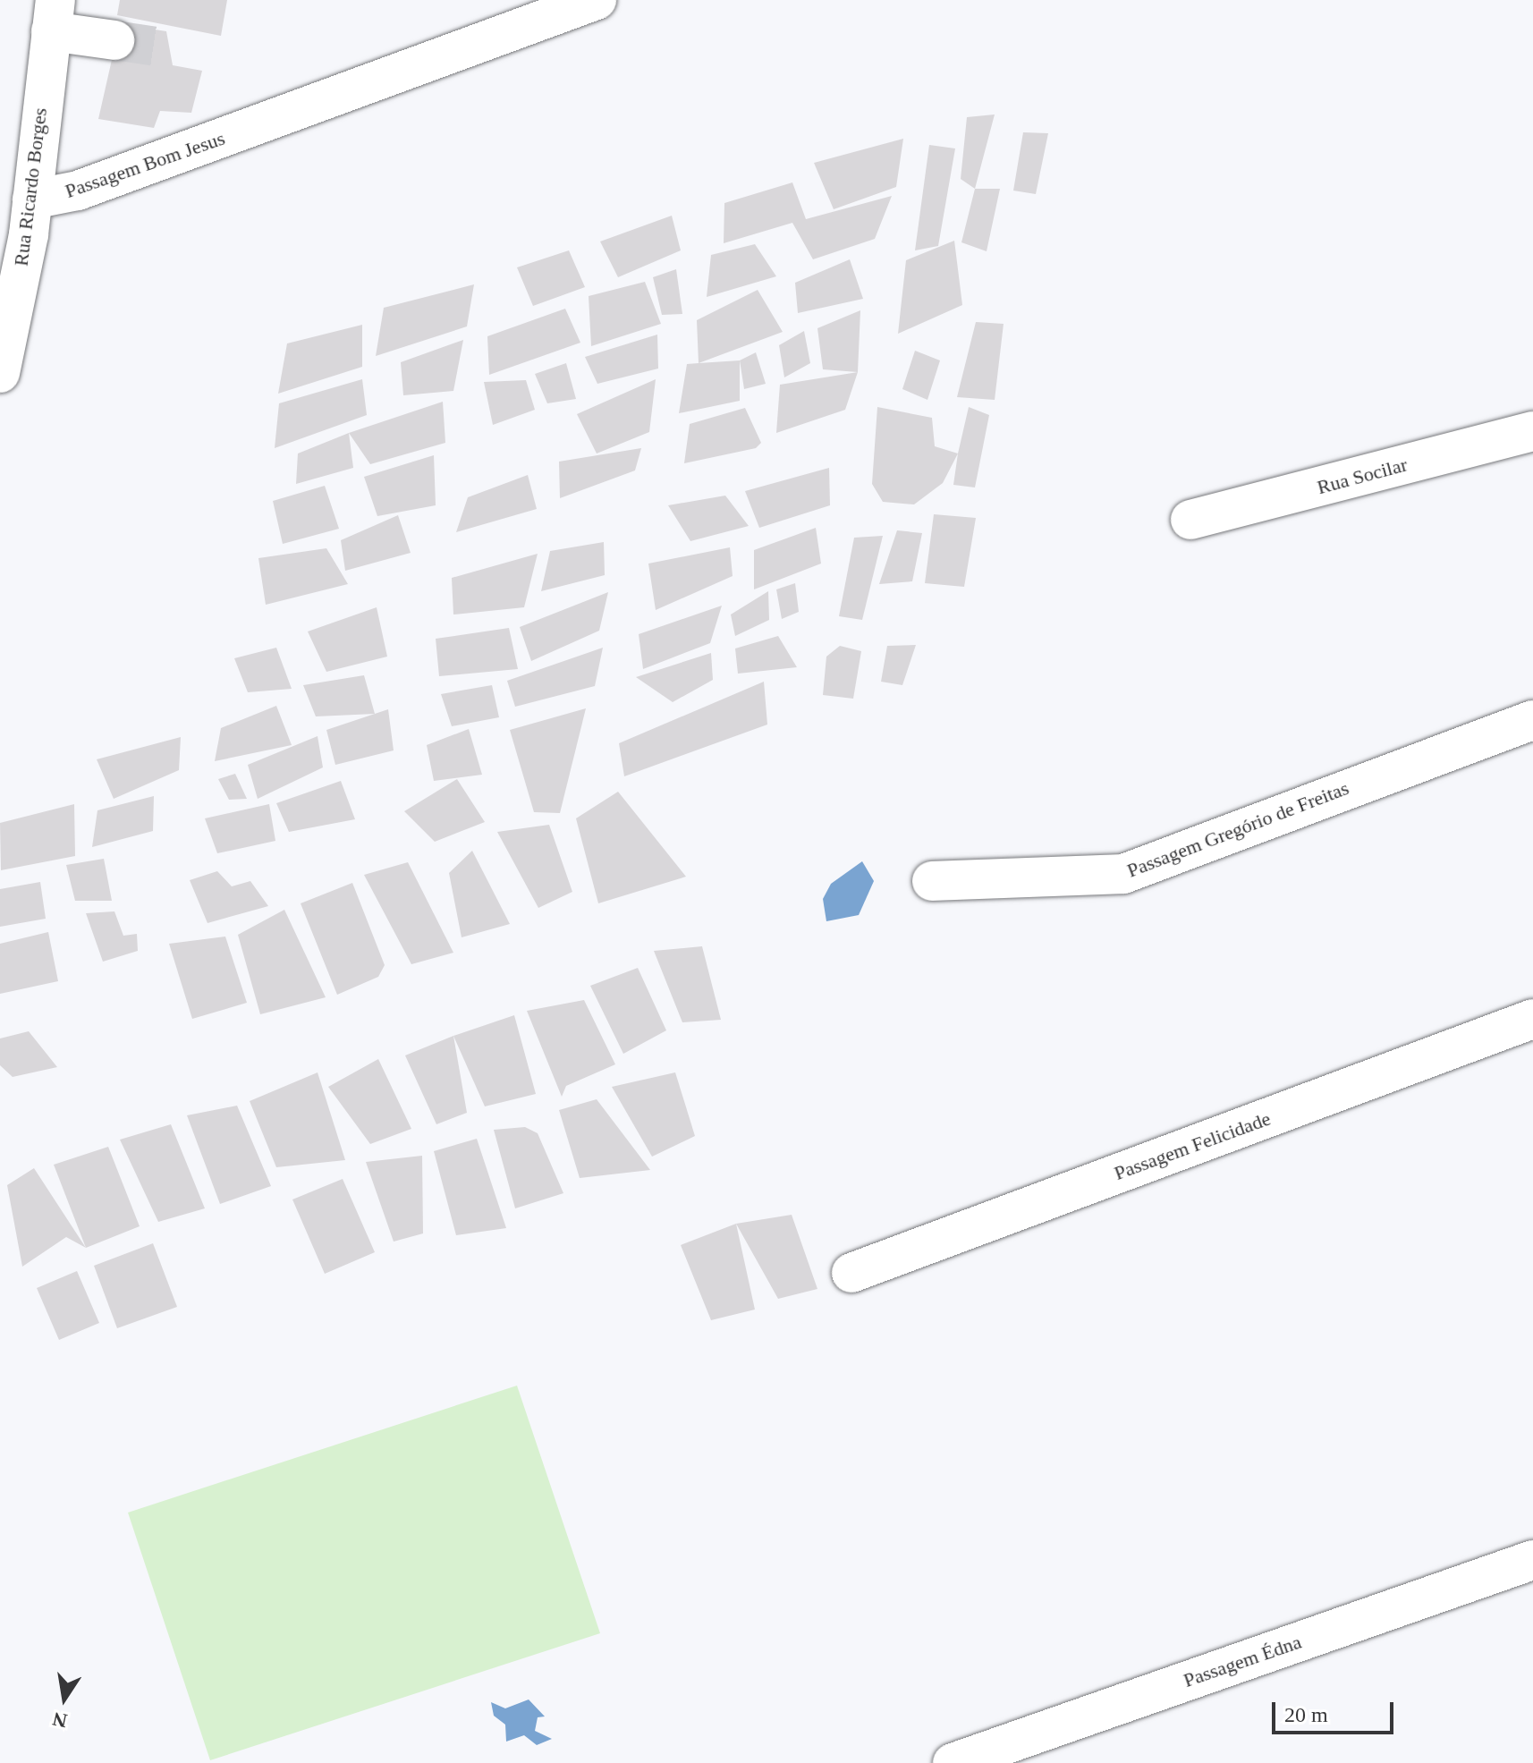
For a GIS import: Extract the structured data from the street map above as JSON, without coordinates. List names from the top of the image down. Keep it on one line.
{"streets":{"street":["Passagem Bom Jesus","Rua Ricardo Borges","Rua Socilar","Passagem Gregório de Freitas","Passagem Felicidade","Passagem Édna"]},"crossings":[["Passagem Bom Jesus","Rua Ricardo Borges"]],"scale_bar":"20 m","north":"bottom"}
